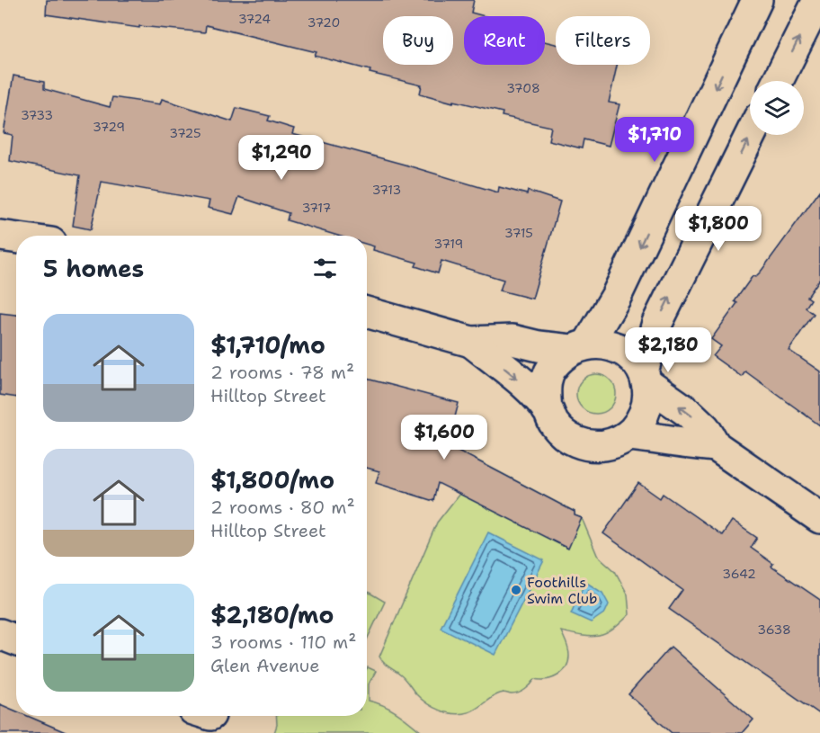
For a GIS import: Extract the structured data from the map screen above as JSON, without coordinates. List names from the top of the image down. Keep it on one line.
{"places":["Foothills Swim Club"],"house_numbers":["3724","3720","3708","3733","3729","3725","3713","3717","3715","3719","3642","3638"],"page":{"chip":["Buy","Rent","Filters"],"price":["$1,710","$1,290","$1,800","$2,180","$1,600"],"heading":"5 homes","list":[{"name":"$1,710/mo","note":"2 rooms · 78 m² · Hilltop Street"},{"name":"$1,800/mo","note":"2 rooms · 80 m² · Hilltop Street"},{"name":"$2,180/mo","note":"3 rooms · 110 m² · Glen Avenue"}]}}
